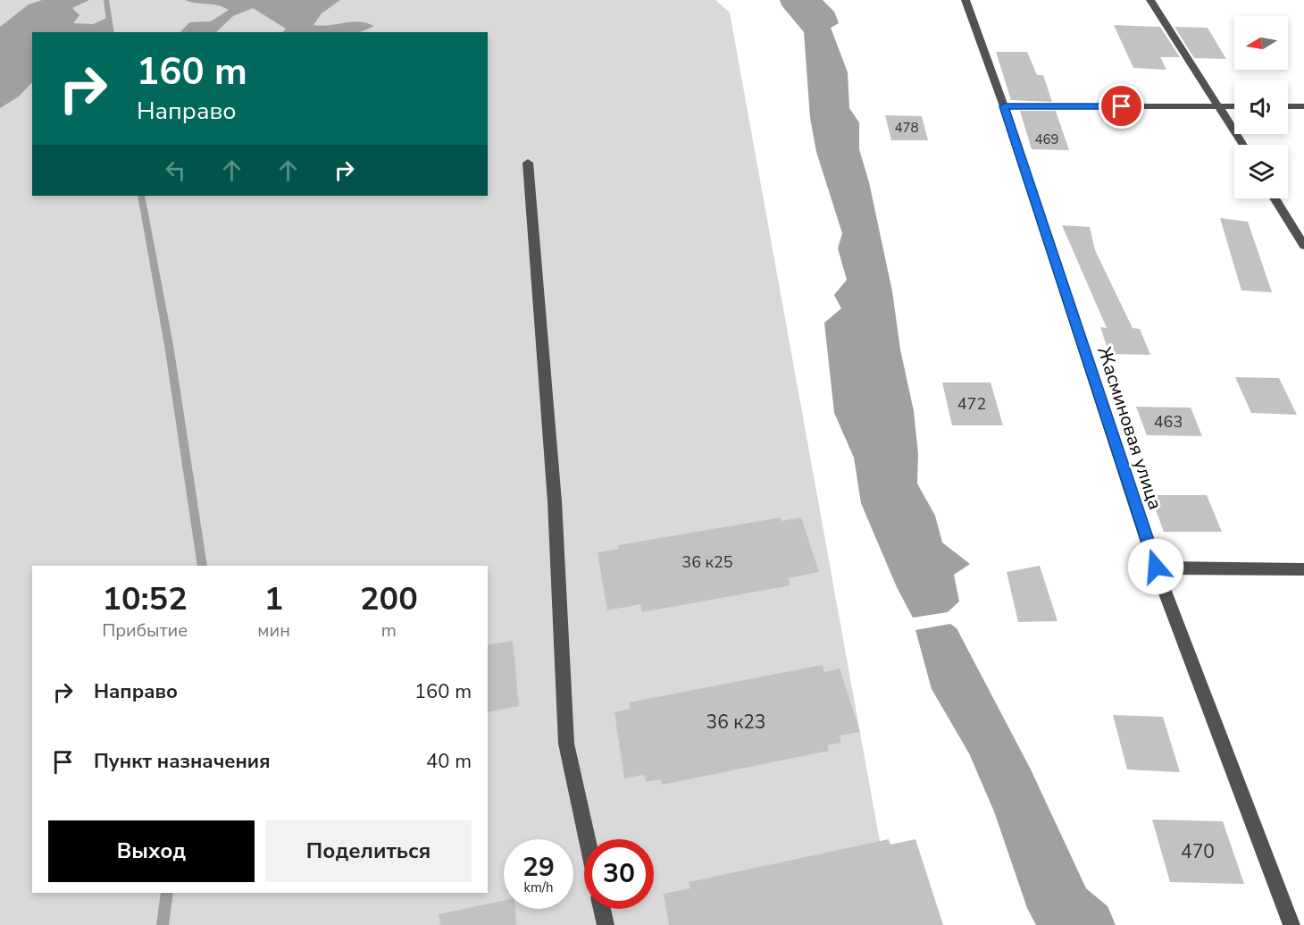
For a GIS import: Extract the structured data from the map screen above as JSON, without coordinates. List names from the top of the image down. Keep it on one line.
{"streets":{"street":["Жасминовая улица"]},"house_numbers":["478","469","472","463","36 к25","36 к23","470"],"north":"left","page":{"turn":["160 m","Направо"],"eta":["10:52","Прибытие","1","мин","200","m"],"list":[{"name":"Направо","value":"160 m"},{"name":"Пункт назначения","value":"40 m"}],"buttons":["Выход","Поделиться"],"speed":"29 km/h","limit":"30"}}
